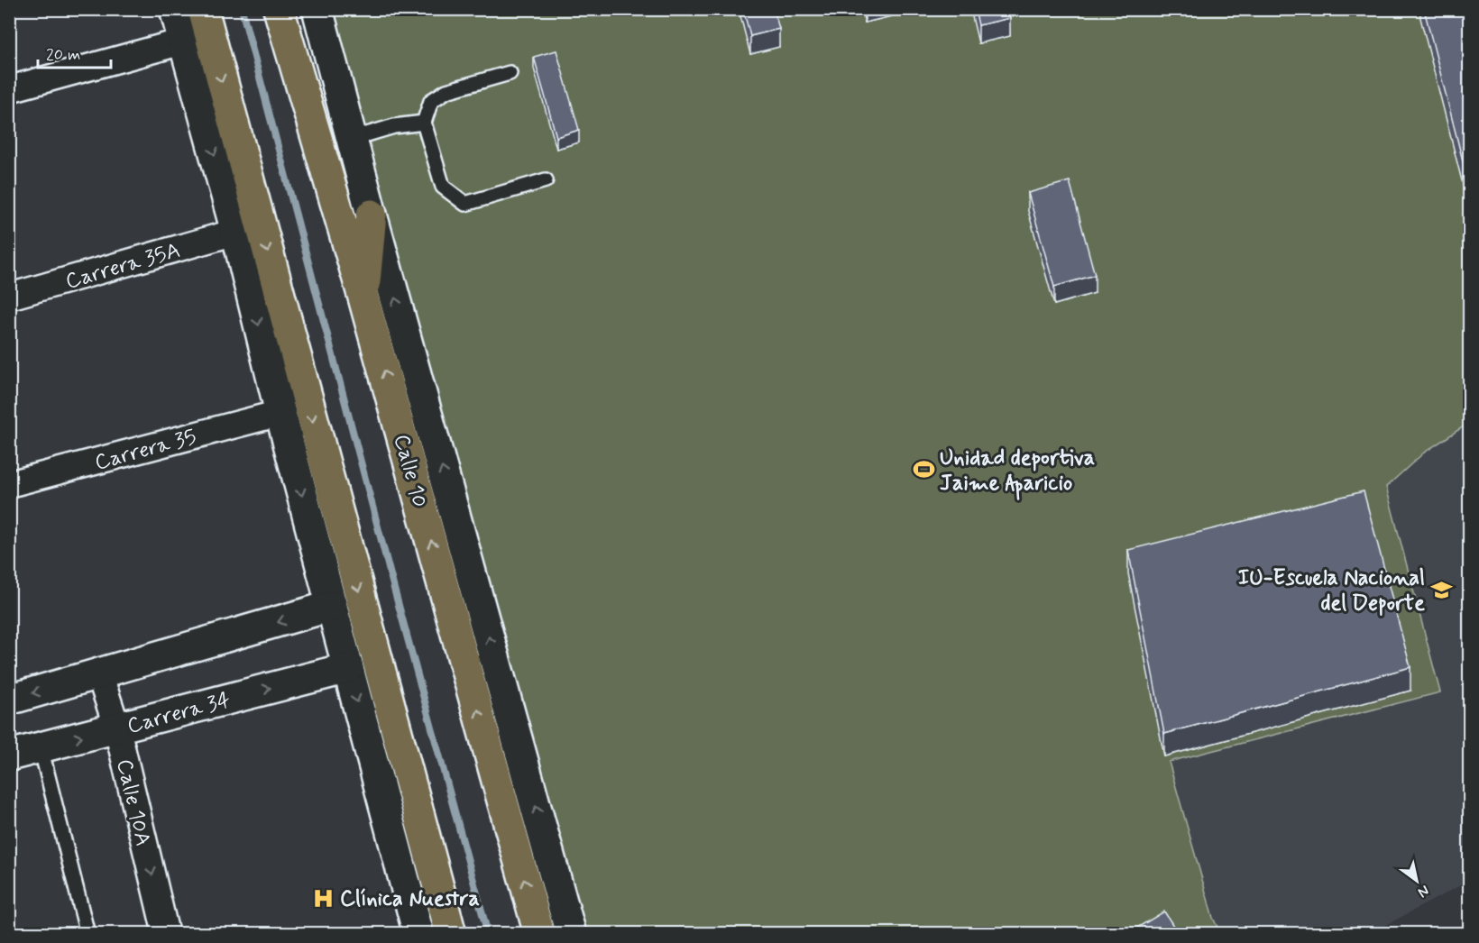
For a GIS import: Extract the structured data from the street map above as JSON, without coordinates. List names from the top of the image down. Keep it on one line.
{"streets":{"main road":["Calle 10"],"street":["Carrera 35A","Carrera 35","Carrera 34","Calle 10A"]},"crossings":[["Carrera 34","Calle 10A"]],"one_way":["Calle 10A"],"places":{"sports":["Unidad deportiva Jaime Aparicio"],"school or university":["IU-Escuela Nacional del Deporte"],"hospital":["Clínica Nuestra"]},"scale_bar":"20 m","north":"bottom right"}
